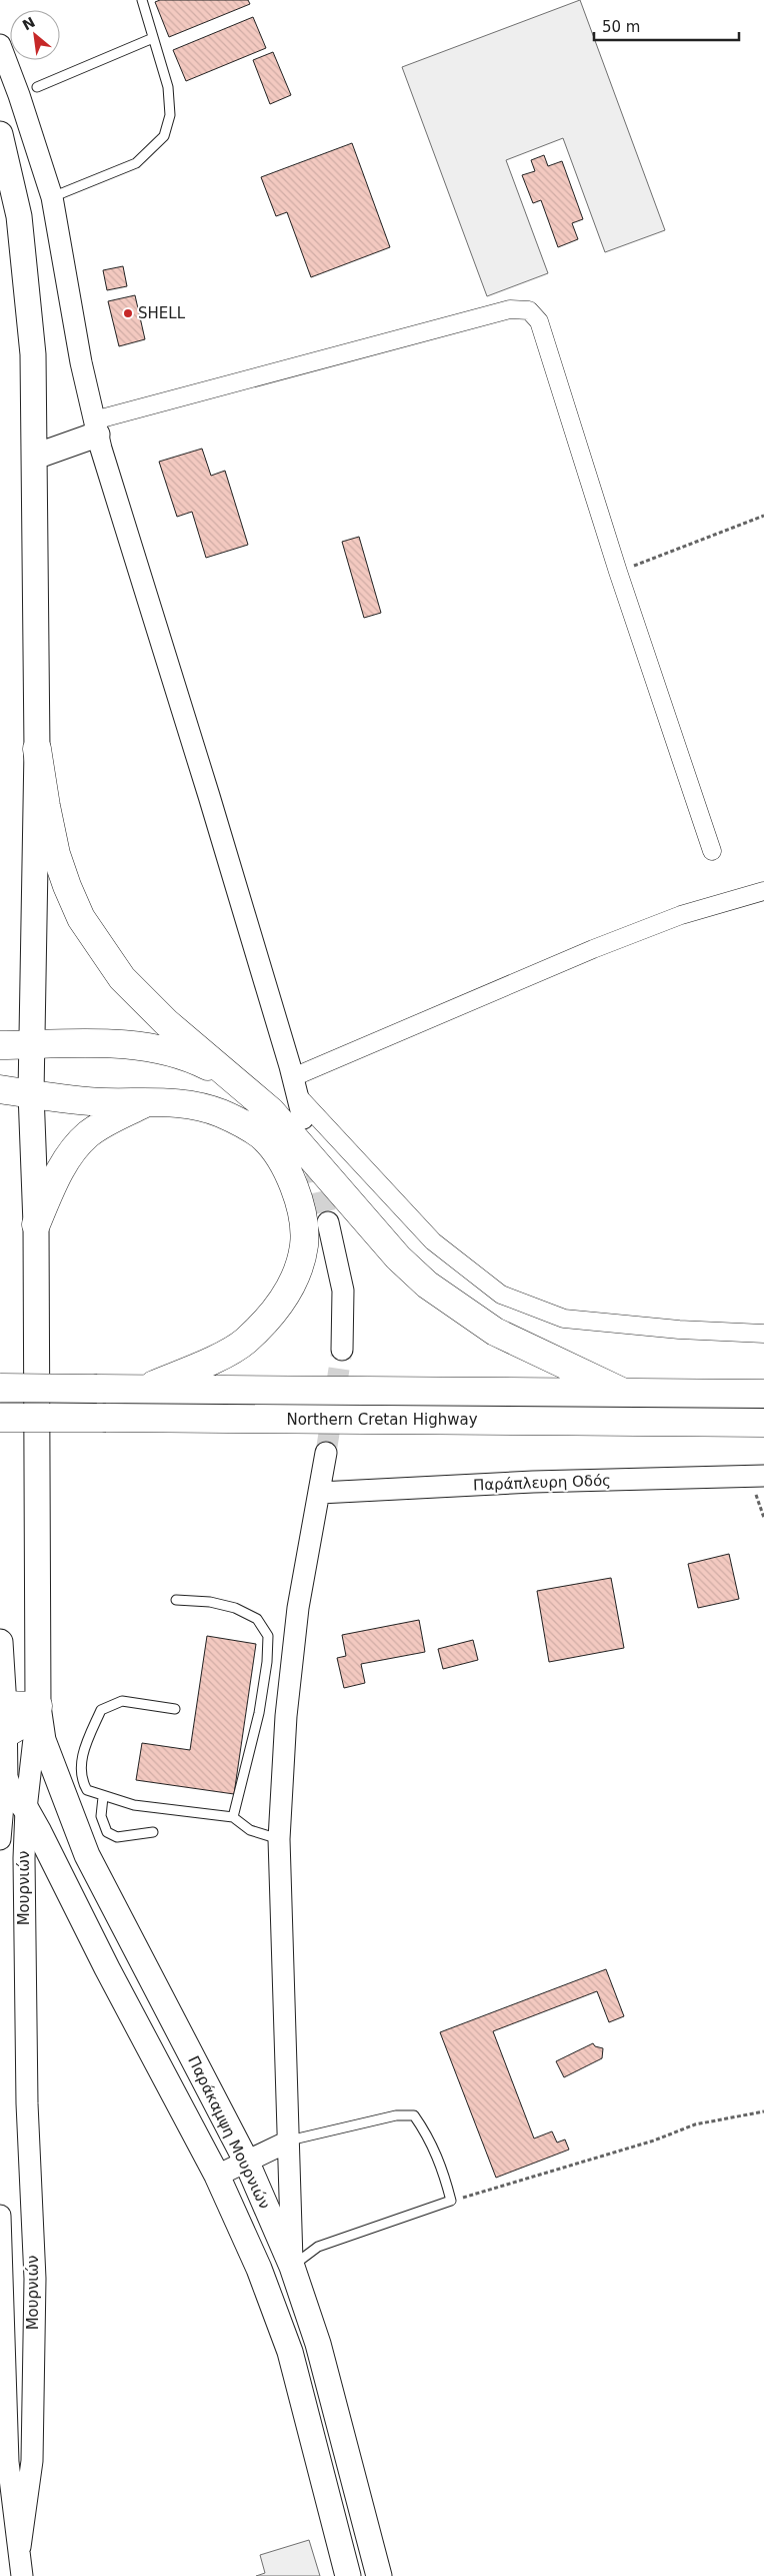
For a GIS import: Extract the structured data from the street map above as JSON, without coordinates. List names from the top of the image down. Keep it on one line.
{"streets":{"highway":["Northern Cretan Highway"],"main road":["Μουρνιών","Παράκαμψη Μουρνιών"],"street":["Παράπλευρη Οδός"]},"crossings":[["Μουρνιών","Παράκαμψη Μουρνιών"]],"places":["SHELL"],"scale_bar":"50 m","north":"top left"}
